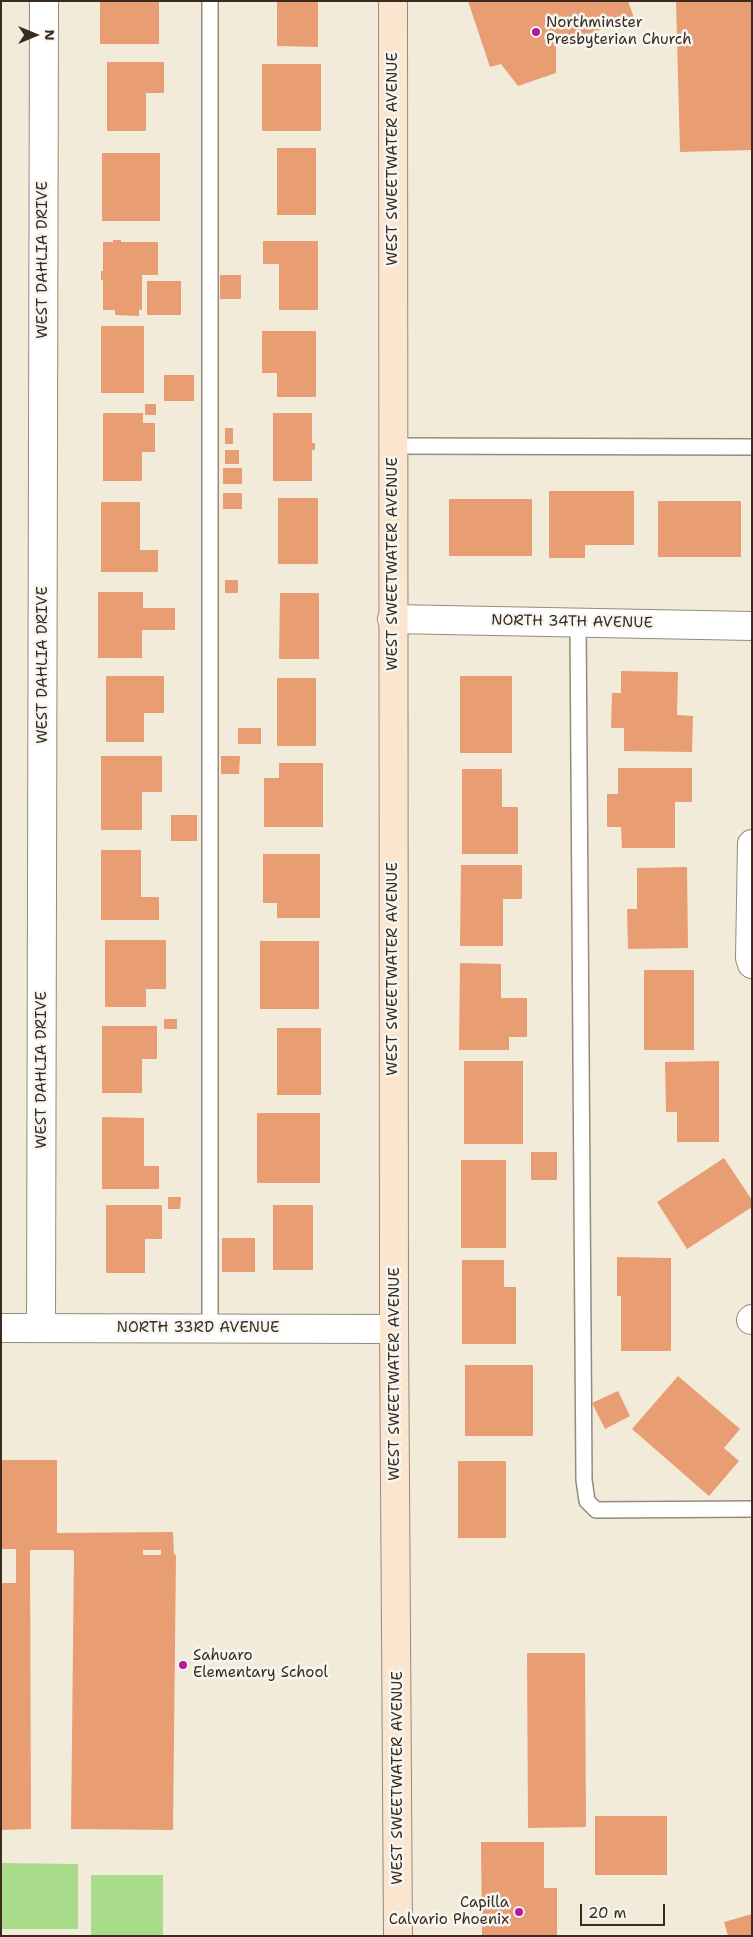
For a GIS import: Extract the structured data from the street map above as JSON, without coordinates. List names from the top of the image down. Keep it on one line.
{"streets":{"street":["WEST SWEETWATER AVENUE","WEST DAHLIA DRIVE","NORTH 34TH AVENUE","NORTH 33RD AVENUE"]},"crossings":[["WEST SWEETWATER AVENUE","NORTH 34TH AVENUE"],["WEST SWEETWATER AVENUE","NORTH 33RD AVENUE"],["WEST DAHLIA DRIVE","NORTH 33RD AVENUE"]],"places":["Northminster Presbyterian Church","Sahuaro Elementary School","Capilla Calvario Phoenix"],"scale_bar":"20 m","north":"right"}
